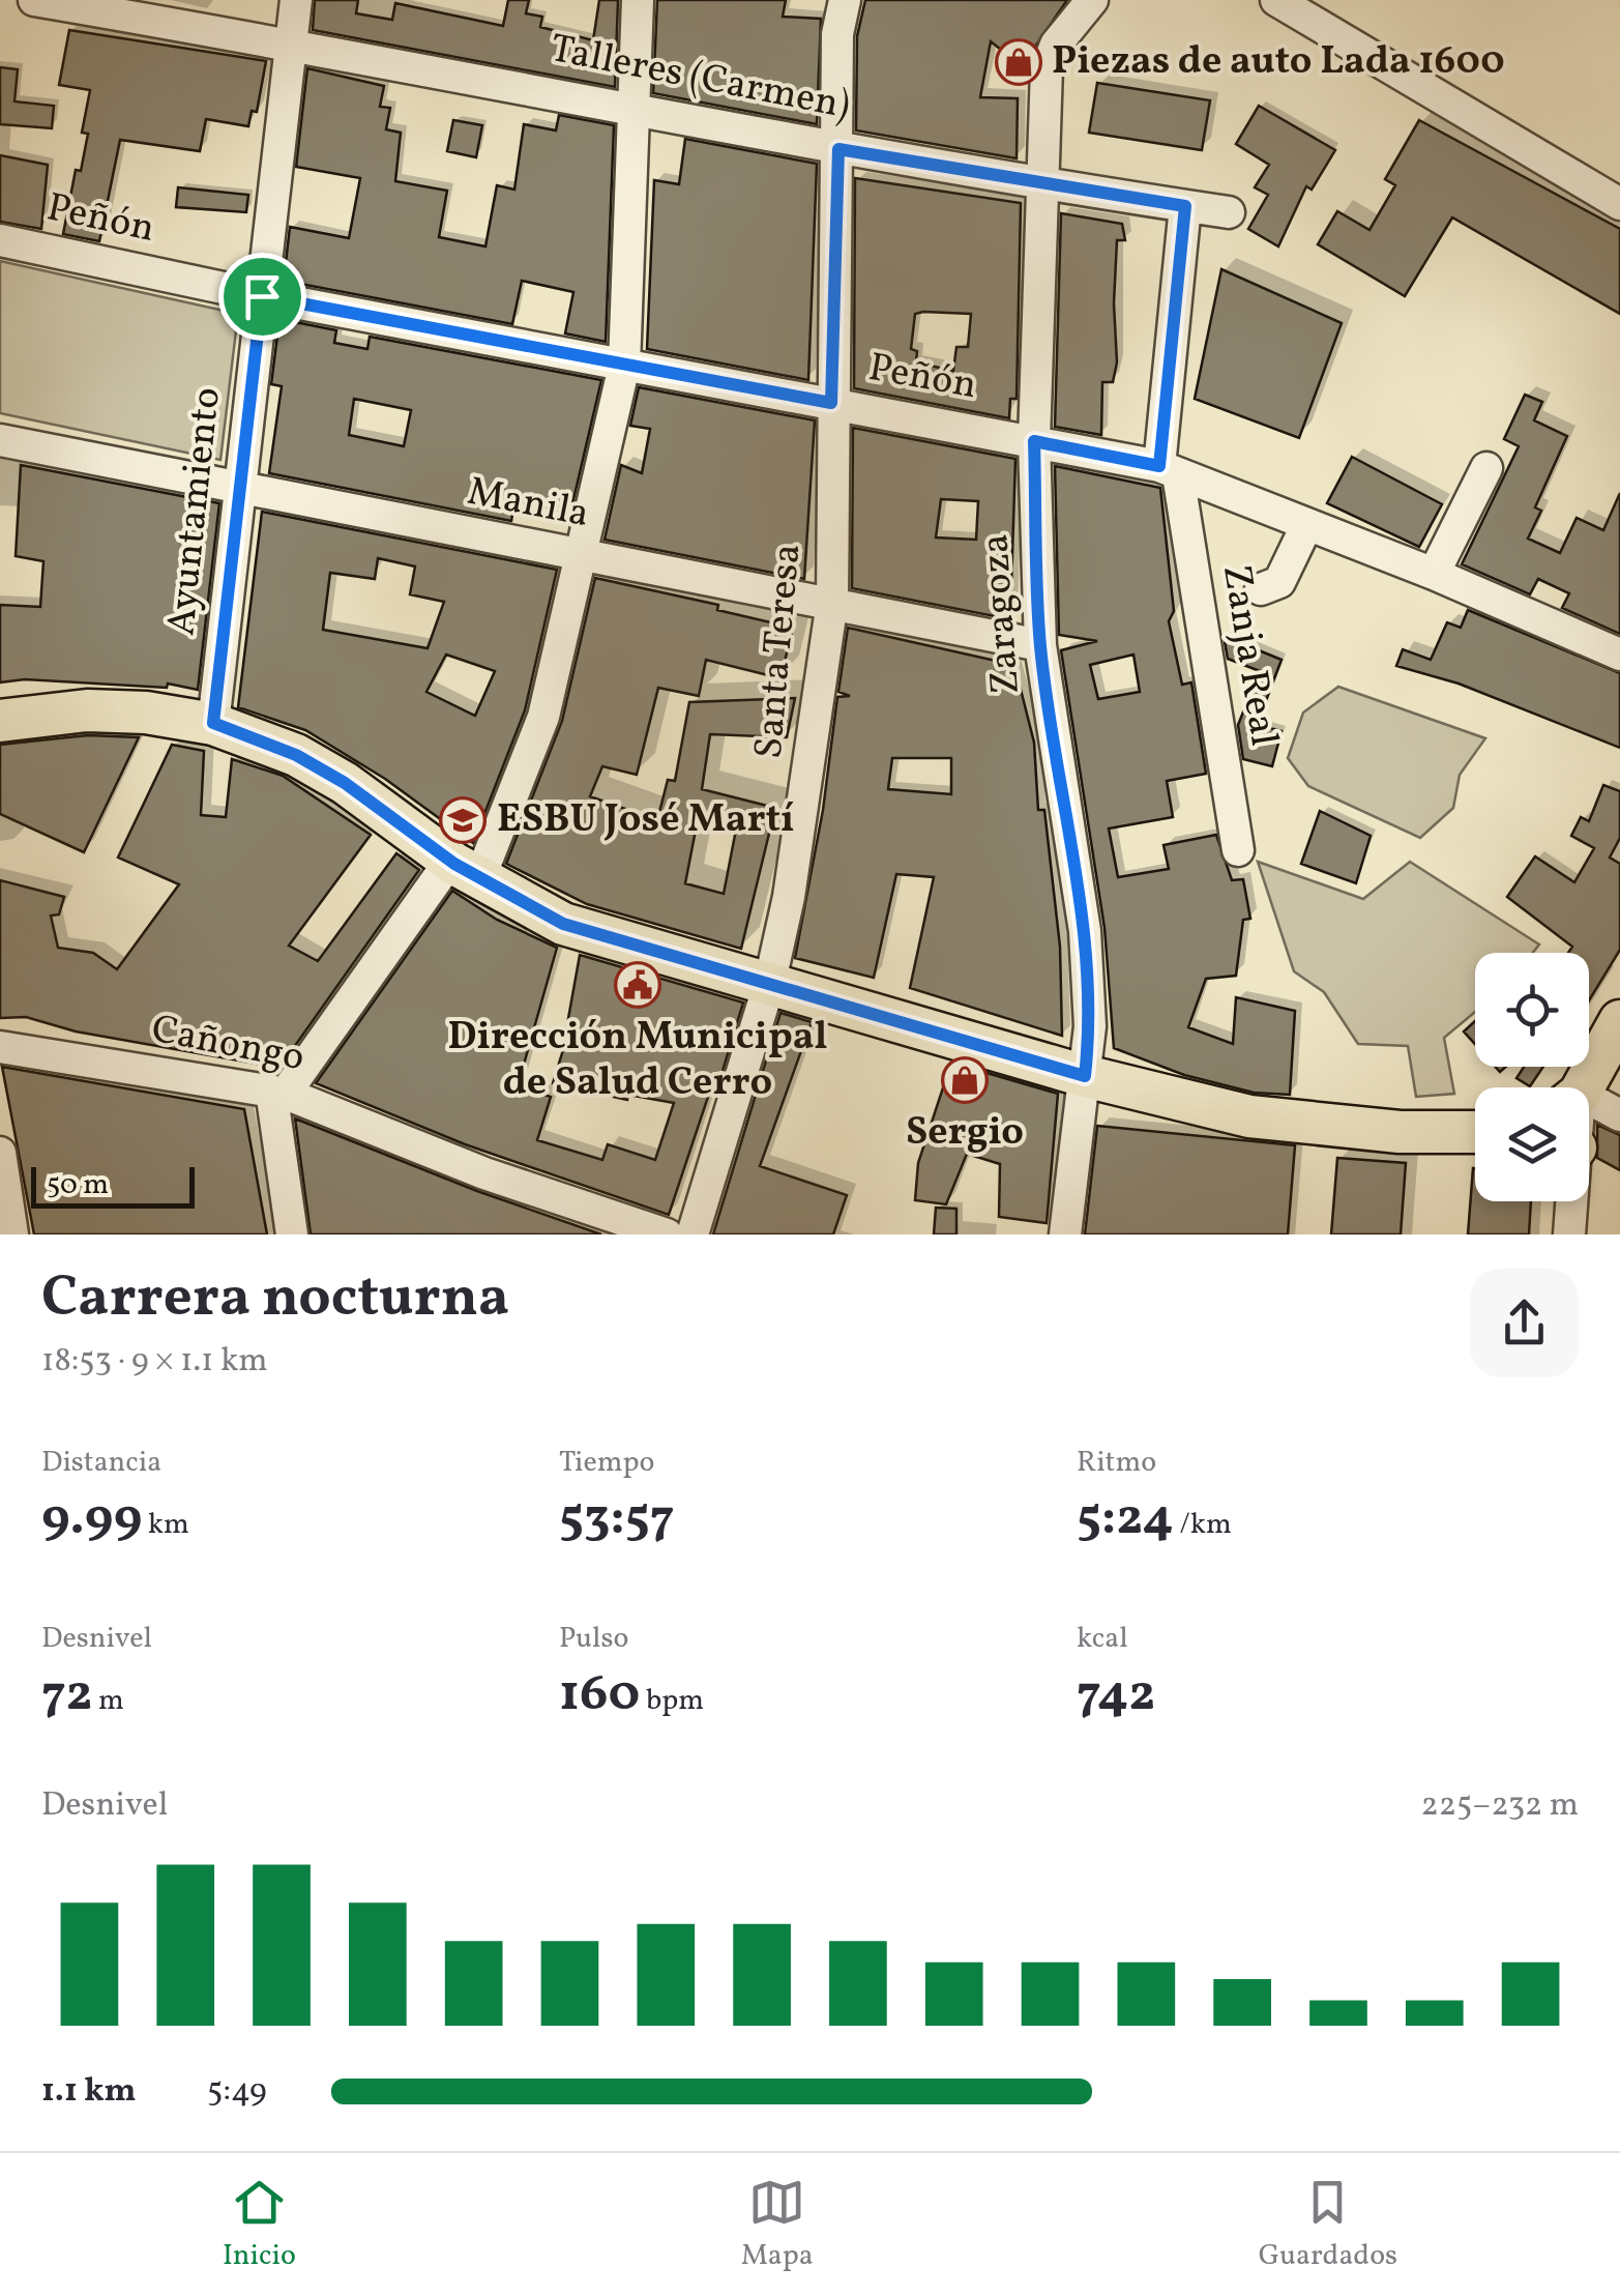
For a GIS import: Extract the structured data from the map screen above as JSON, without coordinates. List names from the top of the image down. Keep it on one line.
{"streets":{"street":["Talleres (Carmen)","Peñón","Manila","Ayuntamiento","Zaragoza","Santa Teresa","Zanja Real","Cañongo"]},"crossings":[["Talleres (Carmen)","Ayuntamiento"],["Talleres (Carmen)","Zaragoza"],["Talleres (Carmen)","Santa Teresa"],["Talleres (Carmen)","Zanja Real"],["Peñón","Ayuntamiento"],["Peñón","Zaragoza"],["Peñón","Santa Teresa"],["Peñón","Zanja Real"],["Manila","Ayuntamiento"],["Manila","Zaragoza"],["Manila","Santa Teresa"]],"places":{"shop":["Piezas de auto Lada 1600","Sergio"],"school or university":["ESBU José Martí"],"public building":["Dirección Municipal de Salud Cerro"]},"scale_bar":"50 m","page":{"scale":"50 m","heading":["Carrera nocturna","18:53 · 9 × 1.1 km"],"stats":[["Distancia","9.99 km"],["Tiempo","53:57"],["Ritmo","5:24 /km"],["Desnivel","72 m"],["Pulso","160 bpm"],["kcal","742"]],"chart":["Desnivel","225–232 m"],"list":[{"name":"1.1 km","note":"5:49"}],"tabs":["Inicio","Mapa","Guardados"]}}
